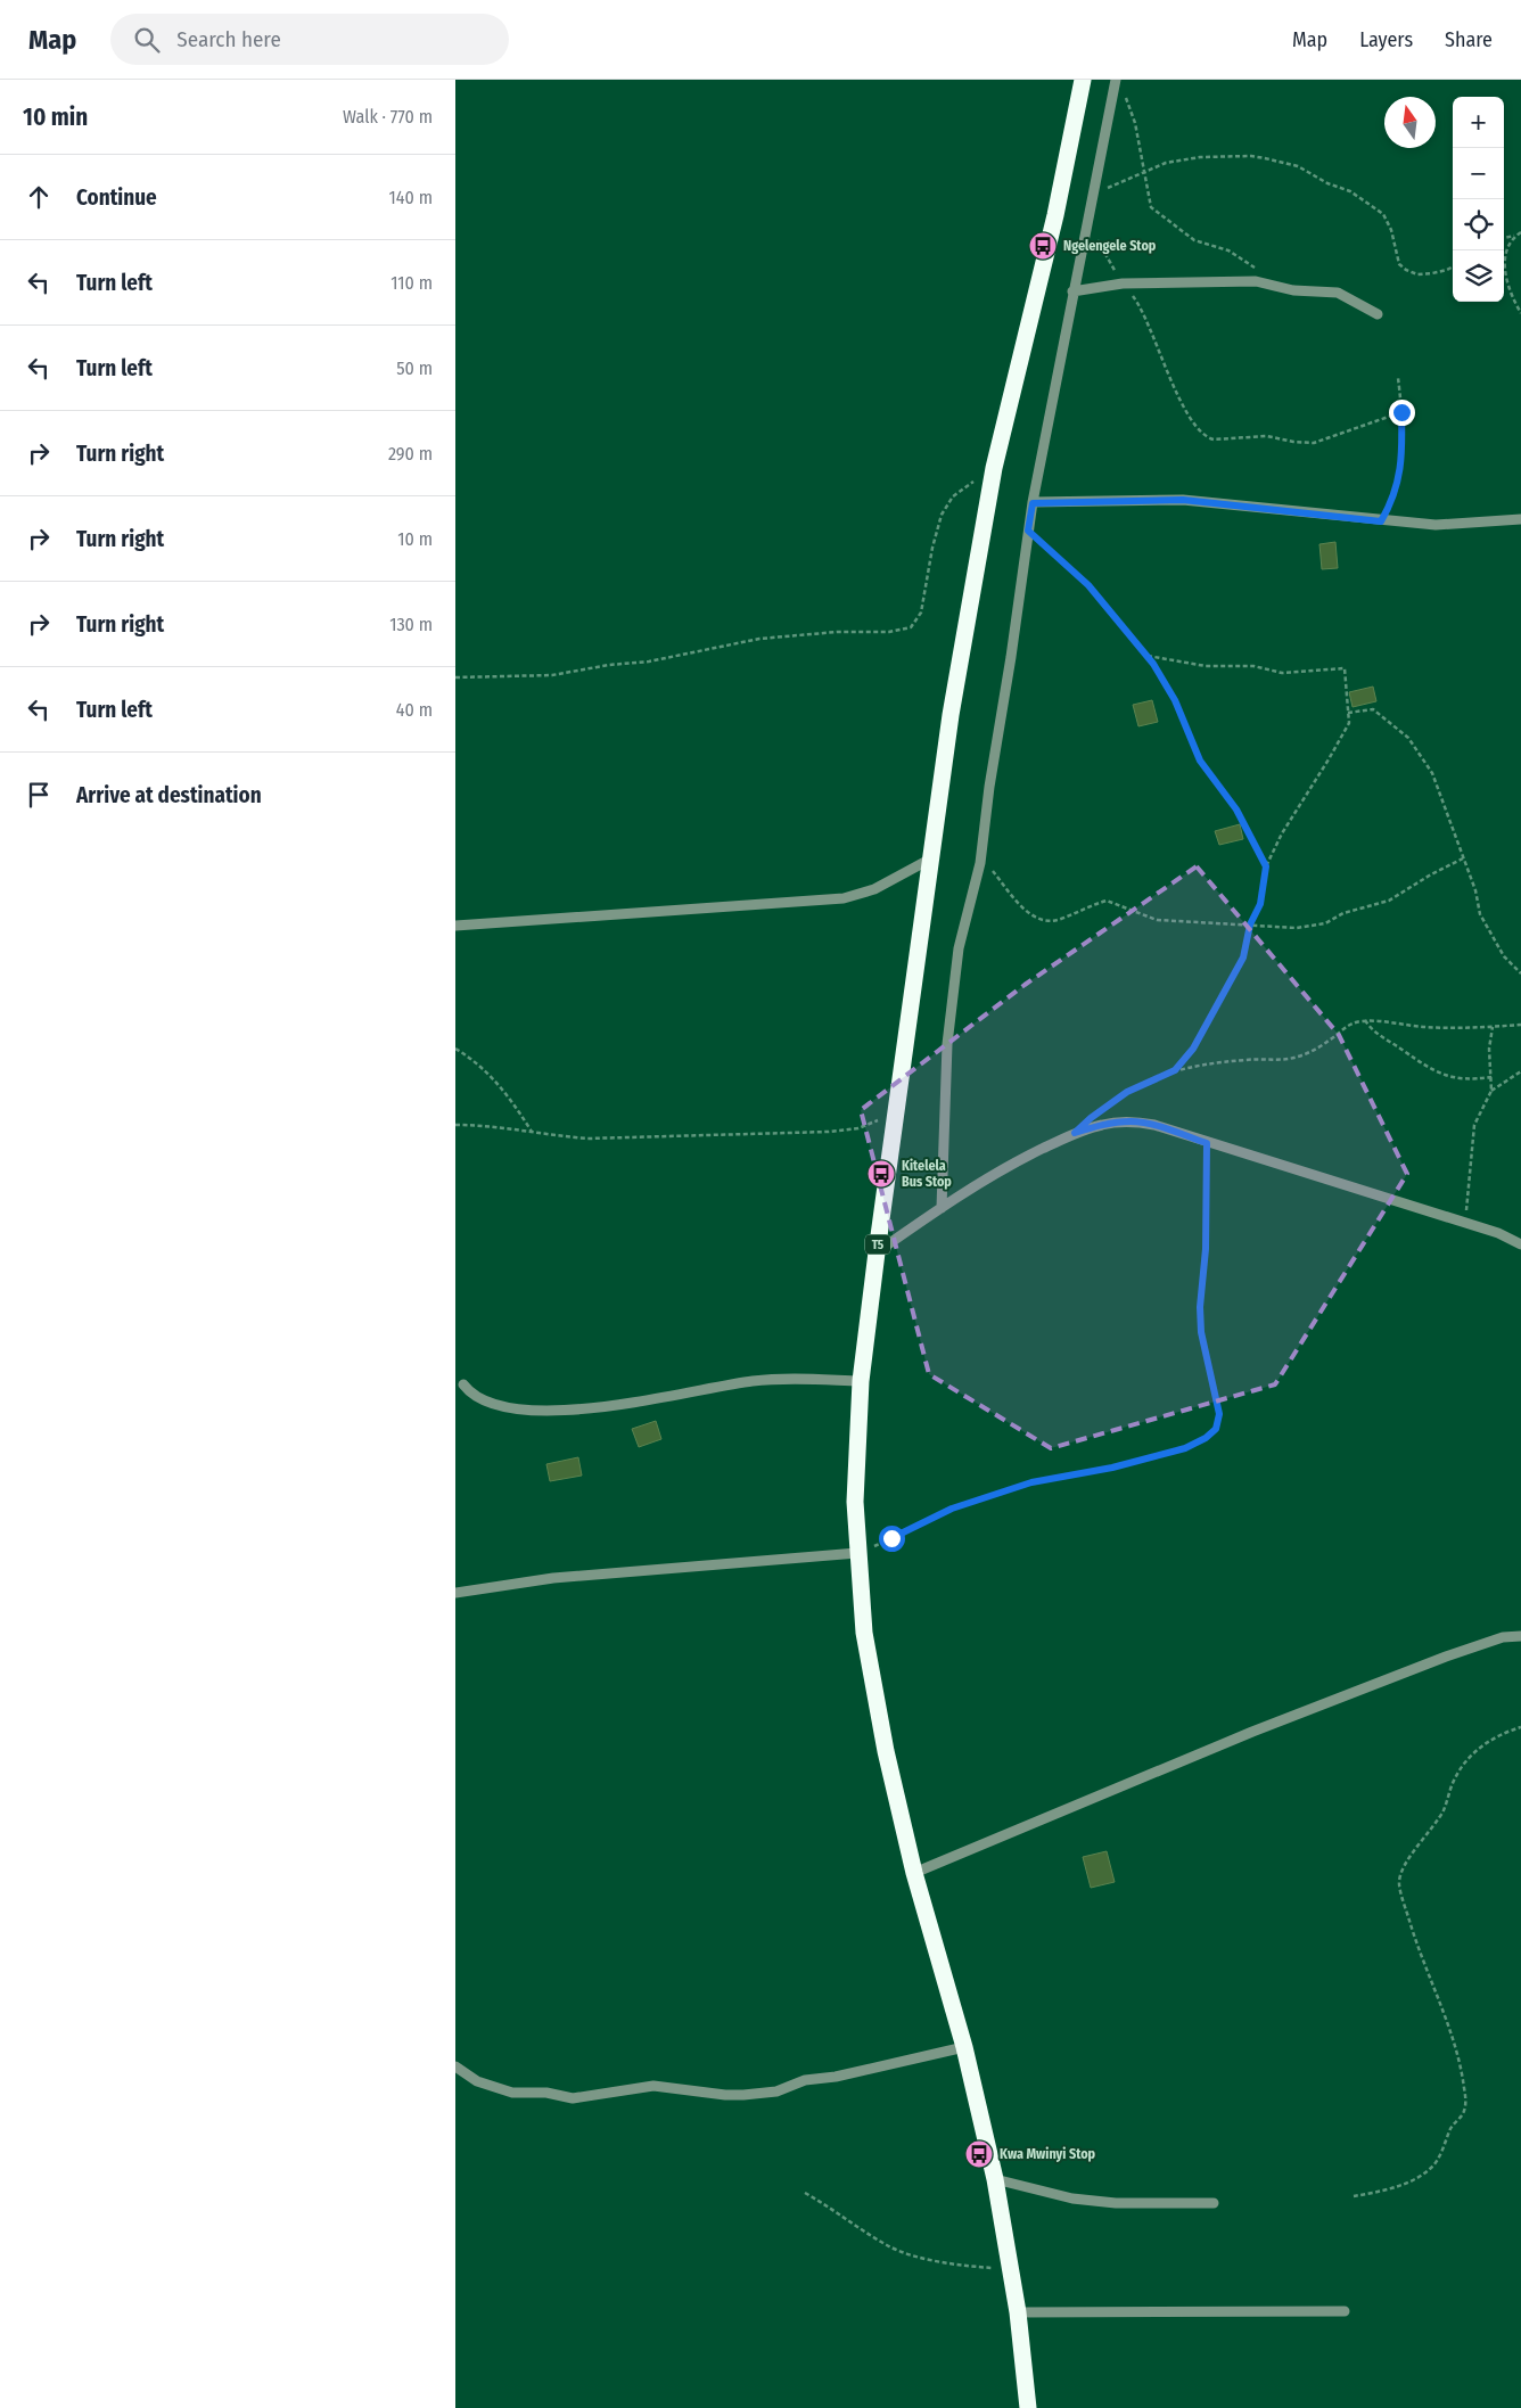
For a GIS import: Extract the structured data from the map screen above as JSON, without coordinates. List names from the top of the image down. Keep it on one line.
{"streets":{"highway":["T5"]},"places":{"bus stop":["Ngelengele Stop","Kitelela Bus Stop","Kwa Mwinyi Stop"]},"north":"top","page":{"header":"Map","search":"Search here","nav":["Map","Layers","Share"],"heading":["10 min","Walk · 770 m"],"map_buttons":["+","−"],"list":[["Continue","140 m"],["Turn left","110 m"],["Turn left","50 m"],["Turn right","290 m"],["Turn right","10 m"],["Turn right","130 m"],["Turn left","40 m"],"Arrive at destination"]}}
